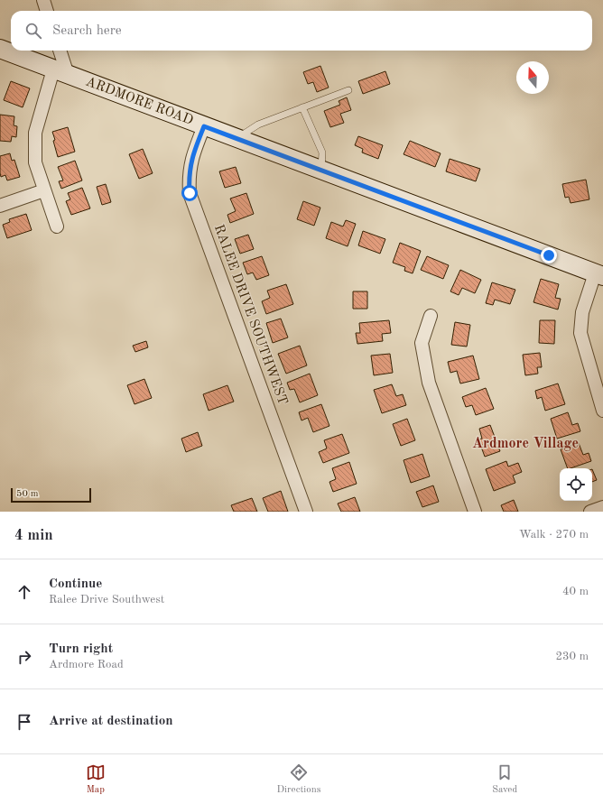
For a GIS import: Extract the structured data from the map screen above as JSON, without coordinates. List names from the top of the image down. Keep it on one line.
{"streets":{"street":["ARDMORE ROAD","RALEE DRIVE SOUTHWEST"]},"crossings":[["ARDMORE ROAD","RALEE DRIVE SOUTHWEST"]],"districts":["Ardmore Village"],"scale_bar":"50 m","north":"top","page":{"search":"Search here","scale":"50 m","heading":["4 min","Walk · 270 m"],"list":[["Continue","Ralee Drive Southwest","40 m"],["Turn right","Ardmore Road","230 m"],"Arrive at destination"],"nav":["Map","Directions","Saved"]}}
